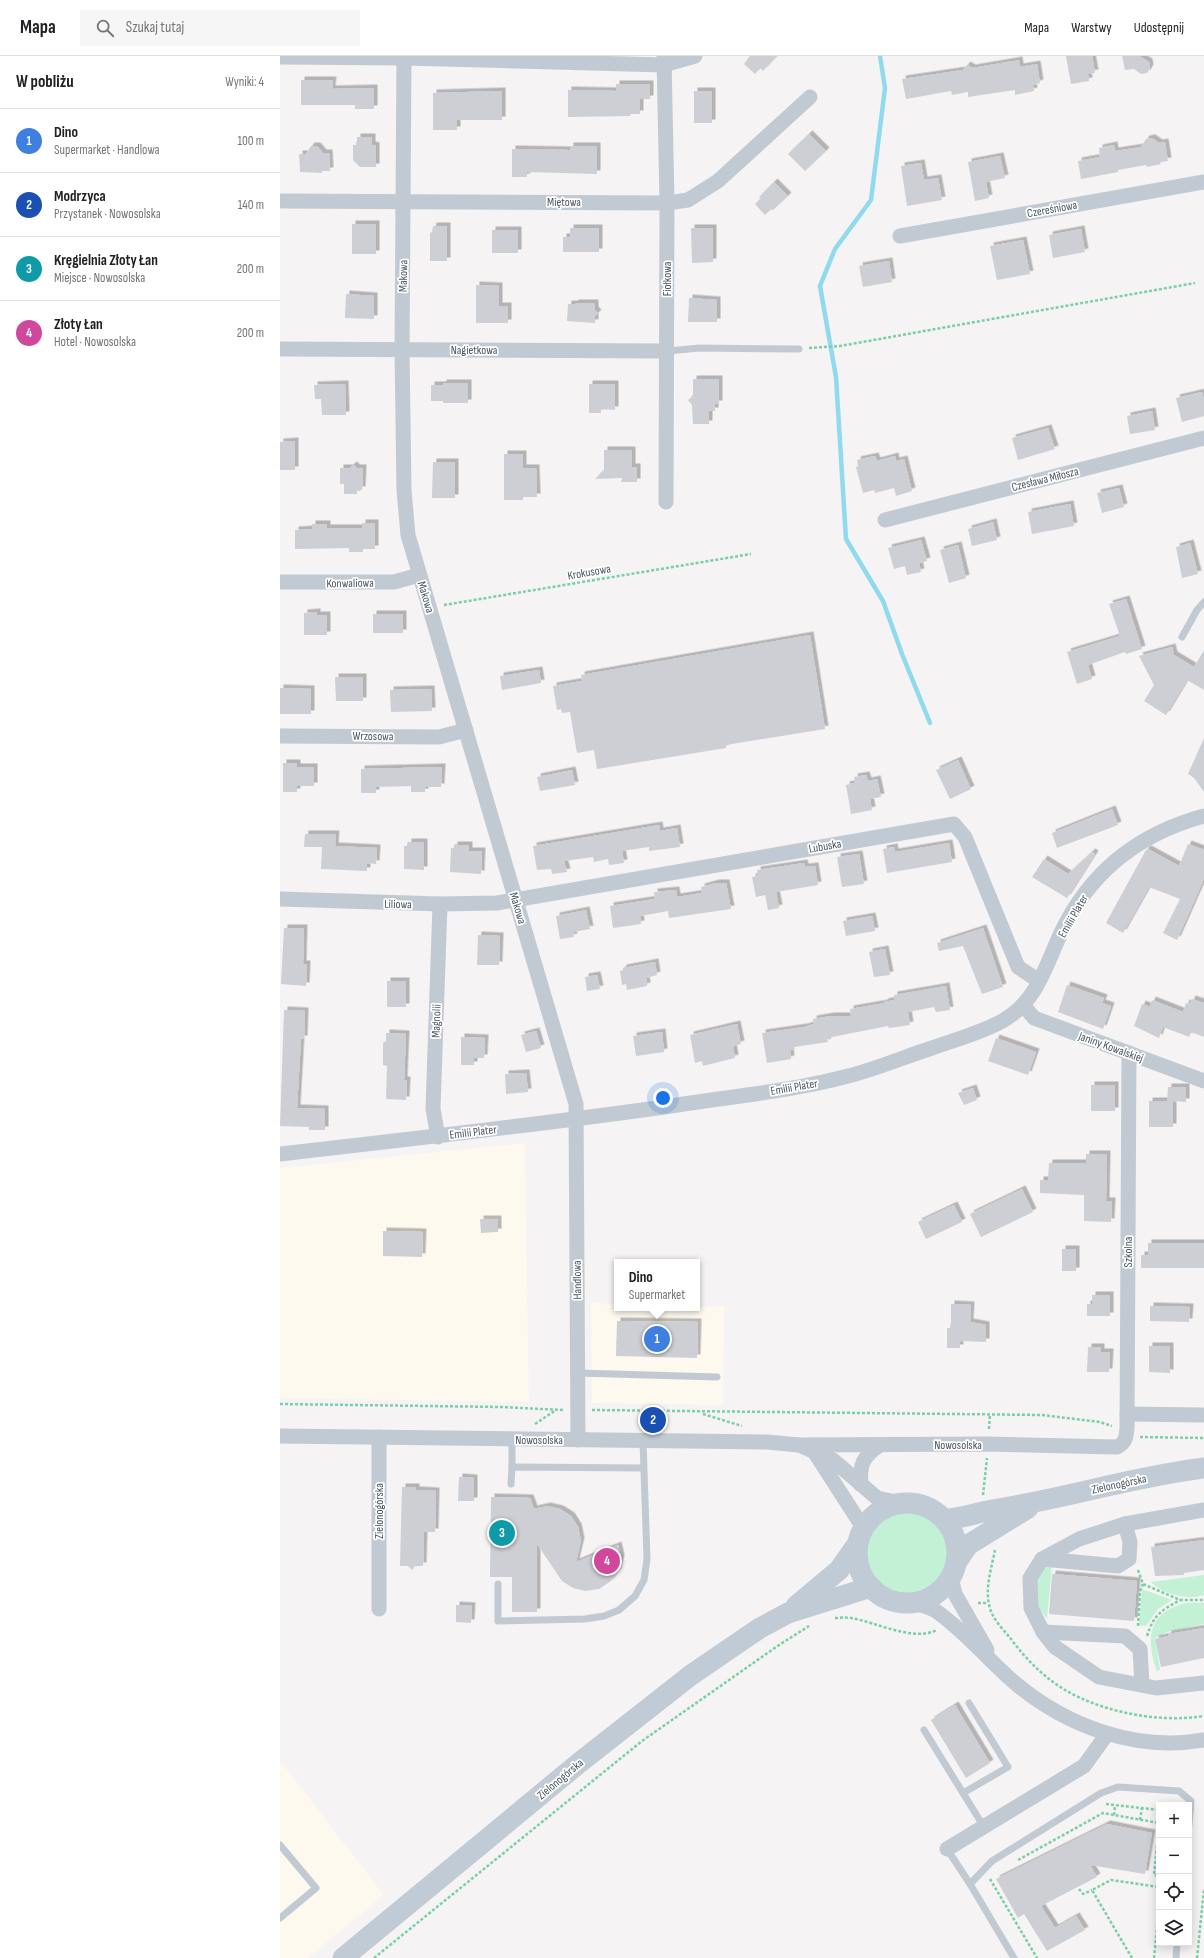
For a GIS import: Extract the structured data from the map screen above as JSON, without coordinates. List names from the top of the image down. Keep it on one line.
{"streets":{"street":["Miętowa","Czereśniowa","Makowa","Fiołkowa","Nagietkowa","Czesława Miłosza","Konwaliowa","Wrzosowa","Lubuska","Liliowa","Emilii Plater","Magnolii","Janiny Kowalskiej","Szkolna","Handlowa","Nowosolska","Zielonogórska"],"path":["Krokusowa"]},"crossings":[["Miętowa","Makowa"],["Miętowa","Fiołkowa"],["Makowa","Nagietkowa"],["Makowa","Krokusowa"],["Makowa","Konwaliowa"],["Makowa","Wrzosowa"],["Makowa","Lubuska"],["Makowa","Liliowa"],["Makowa","Emilii Plater"],["Makowa","Handlowa"],["Fiołkowa","Nagietkowa"],["Lubuska","Liliowa"],["Lubuska","Emilii Plater"],["Liliowa","Magnolii"],["Emilii Plater","Magnolii"],["Emilii Plater","Janiny Kowalskiej"],["Emilii Plater","Handlowa"],["Janiny Kowalskiej","Szkolna"],["Szkolna","Nowosolska"],["Handlowa","Nowosolska"],["Nowosolska","Zielonogórska"]],"page":{"header":"Mapa","search":"Szukaj tutaj","nav":["Mapa","Warstwy","Udostępnij"],"heading":["W pobliżu","Wyniki: 4"],"list":[{"mark":"1","name":"Dino","note":"Supermarket · Handlowa","value":"100 m"},{"mark":"2","name":"Modrzyca","note":"Przystanek · Nowosolska","value":"140 m"},{"mark":"3","name":"Kręgielnia Złoty Łan","note":"Miejsce · Nowosolska","value":"200 m"},{"mark":"4","name":"Złoty Łan","note":"Hotel · Nowosolska","value":"200 m"}],"popup":["Dino","Supermarket"],"pins":["1","2","3","4"],"map_buttons":["+","−"]}}
